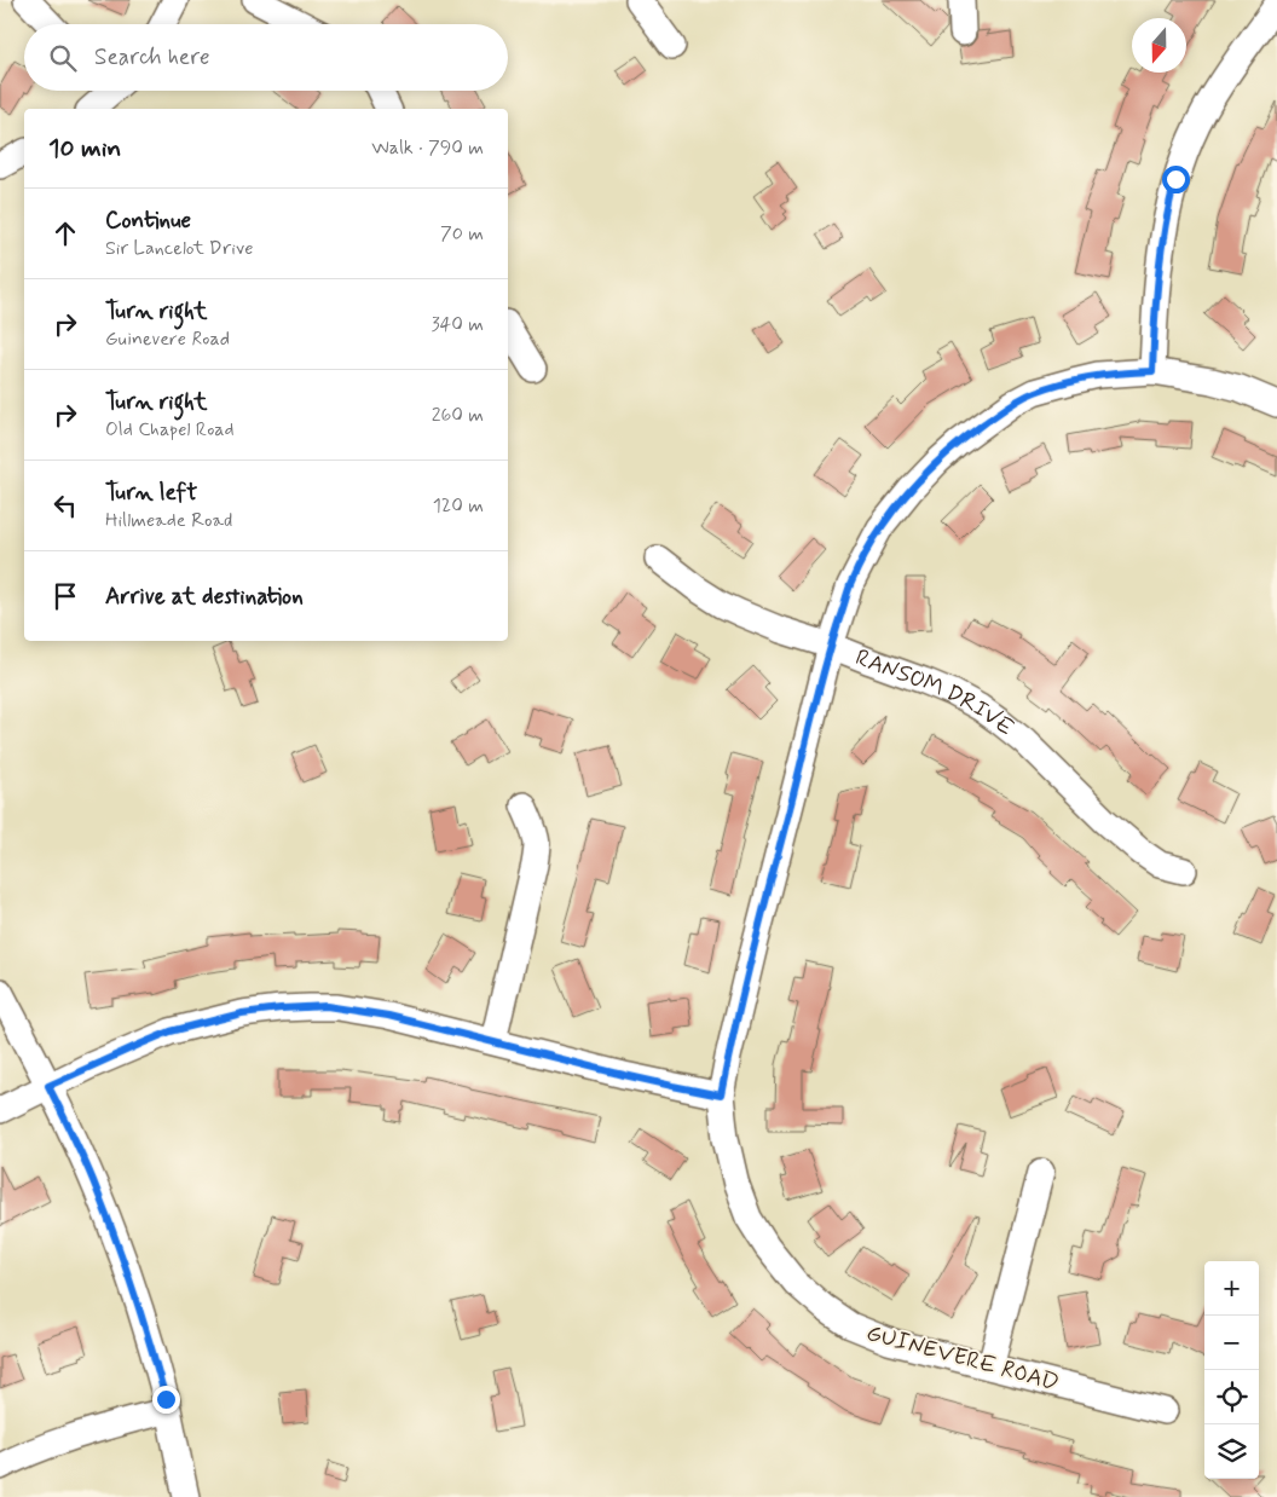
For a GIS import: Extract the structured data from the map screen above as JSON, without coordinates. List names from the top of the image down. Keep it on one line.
{"streets":{"street":["RANSOM DRIVE","GUINEVERE ROAD"]},"crossings":[["RANSOM DRIVE","GUINEVERE ROAD"]],"north":"bottom","page":{"search":"Search here","heading":["10 min","Walk · 790 m"],"list":[["Continue","Sir Lancelot Drive","70 m"],["Turn right","Guinevere Road","340 m"],["Turn right","Old Chapel Road","260 m"],["Turn left","Hillmeade Road","120 m"],"Arrive at destination"],"map_buttons":["+","−"]}}
